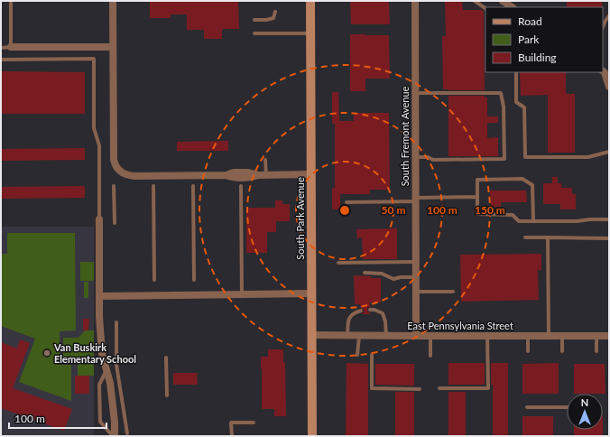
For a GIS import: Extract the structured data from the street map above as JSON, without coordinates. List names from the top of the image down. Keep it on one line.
{"streets":{"main road":["South Park Avenue"],"street":["South Fremont Avenue","East Pennsylvania Street"]},"crossings":[["South Fremont Avenue","East Pennsylvania Street"],["South Park Avenue","East Pennsylvania Street"]],"places":["Van Buskirk Elementary School"],"legend":["Road","Park","Building"],"scale_bar":"100 m","north":"top","rings":["50 m","100 m","150 m"]}
